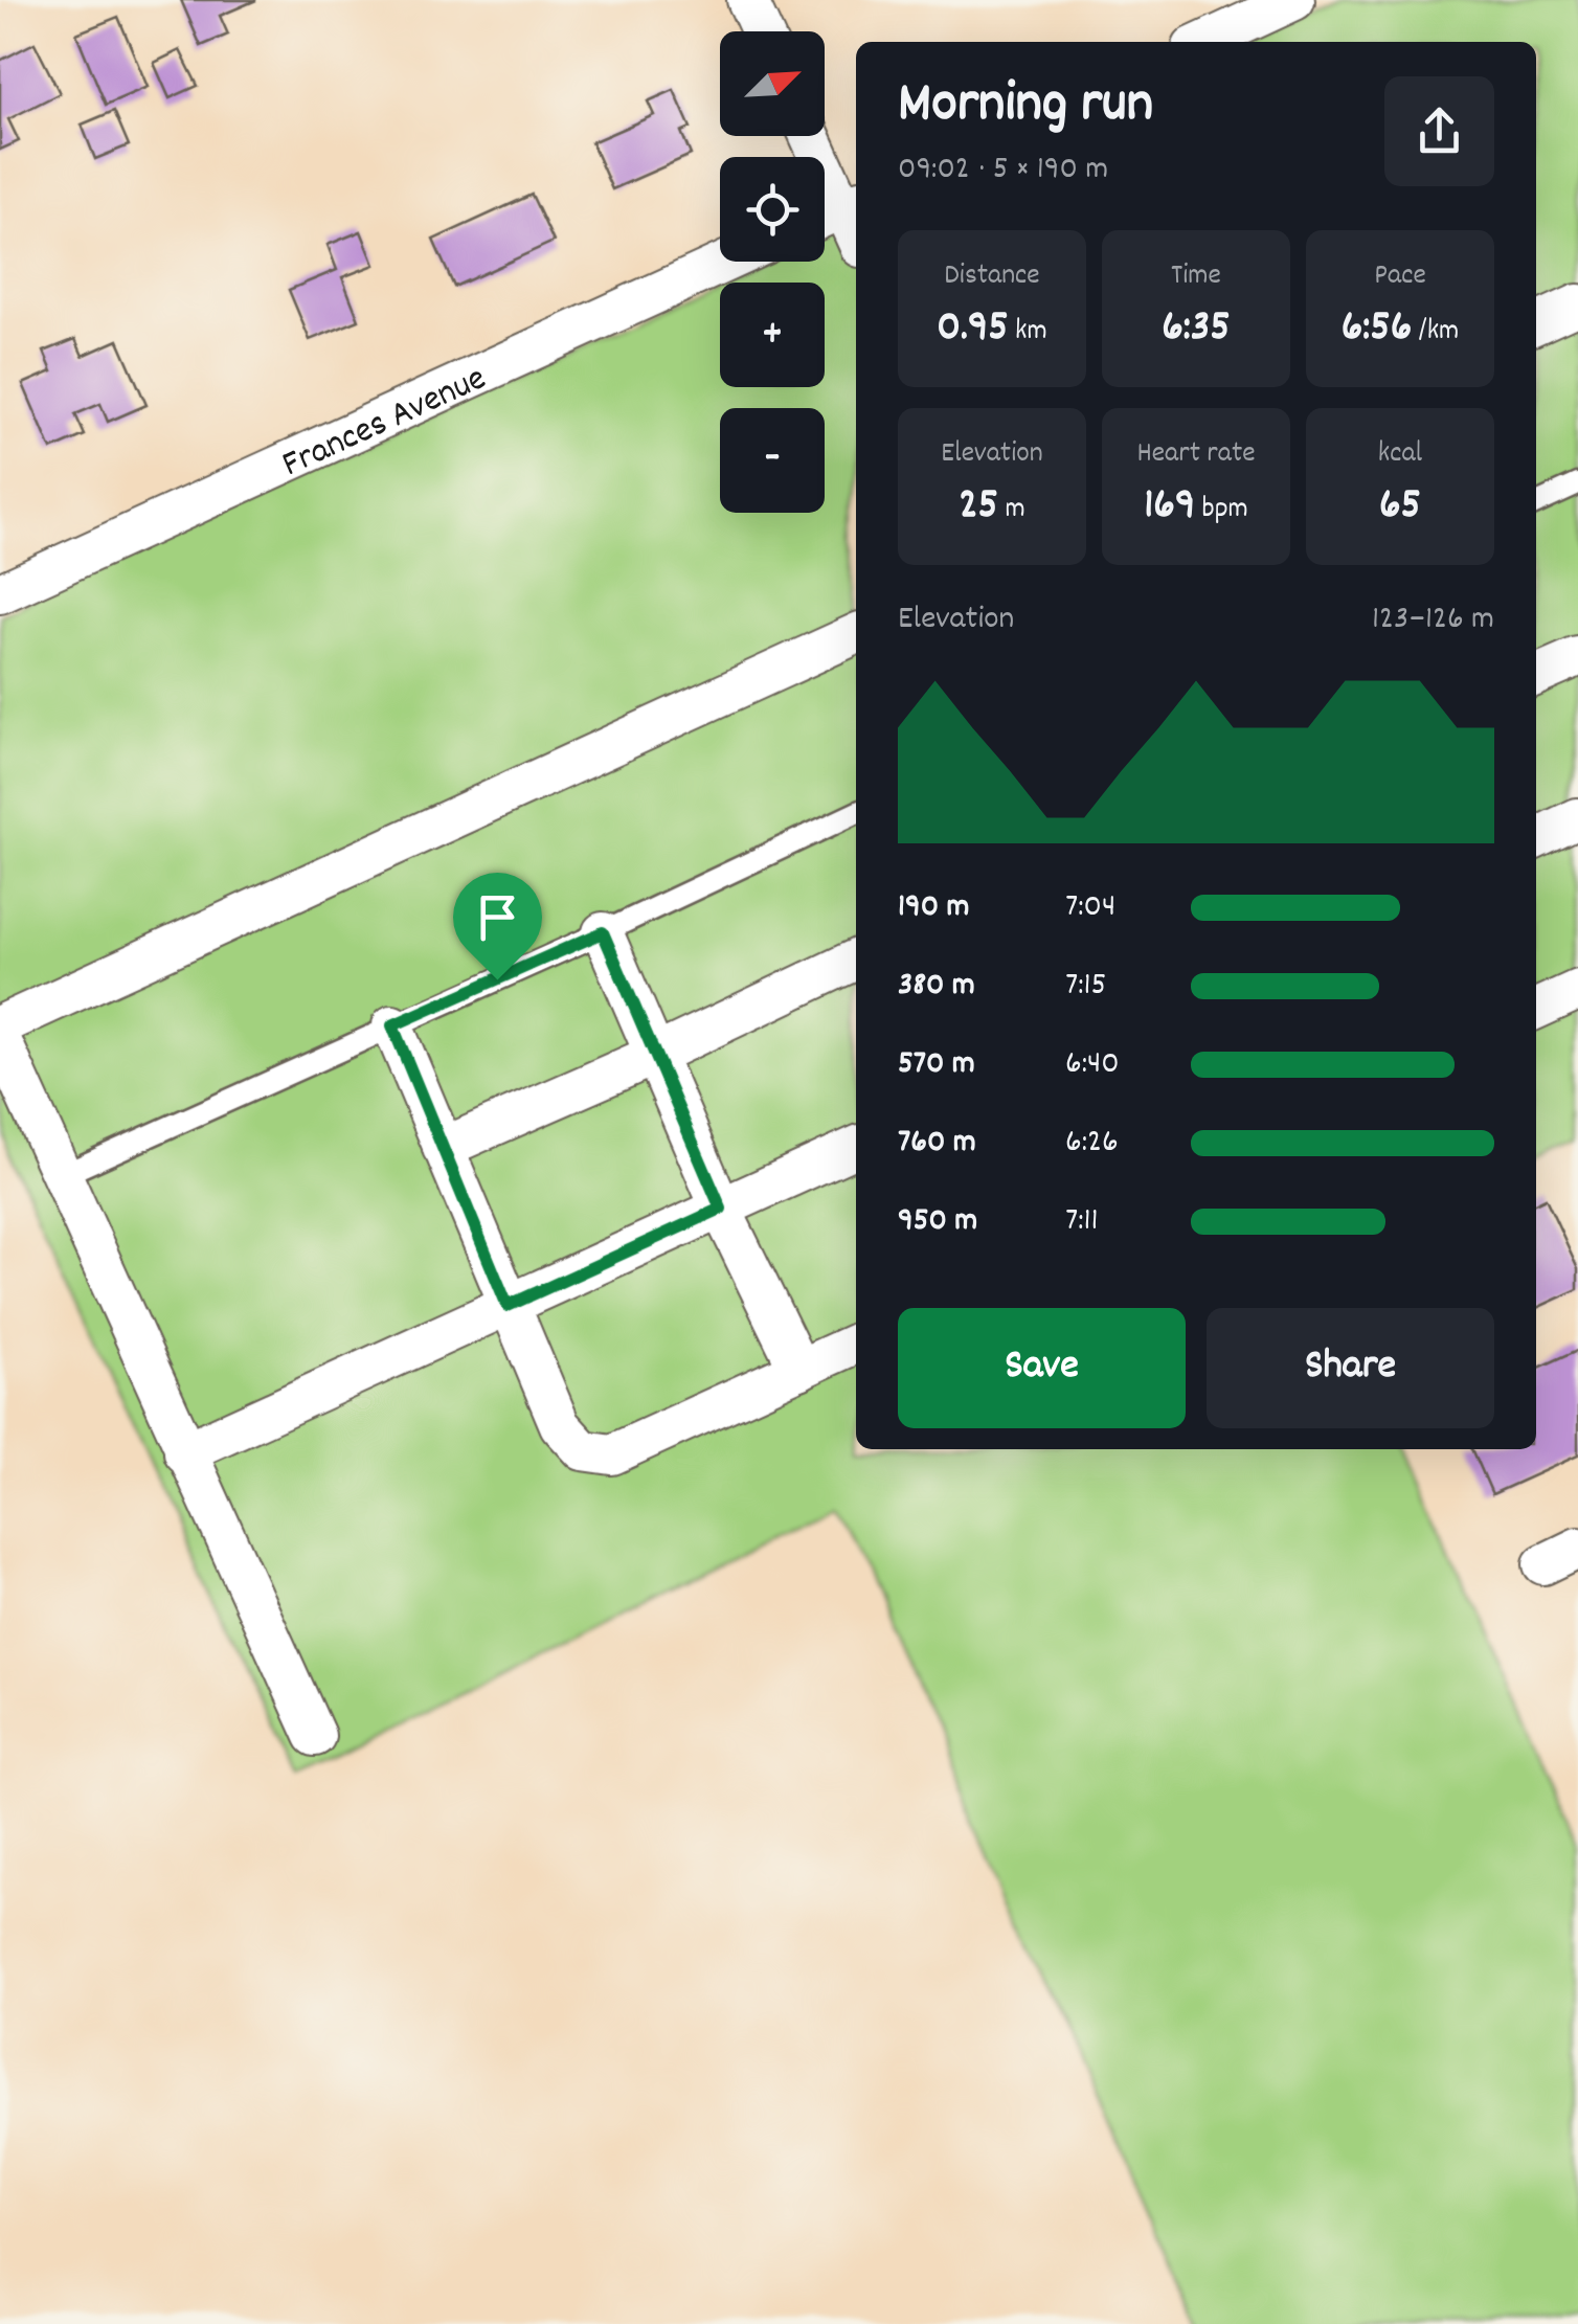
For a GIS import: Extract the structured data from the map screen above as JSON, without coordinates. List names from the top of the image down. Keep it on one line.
{"streets":{"street":["Frances Avenue"]},"north":"top right","page":{"map_buttons":["+","−"],"heading":["Morning run","09:02 · 5 × 190 m"],"stats":[["Distance","0.95 km"],["Time","6:35"],["Pace","6:56 /km"],["Elevation","25 m"],["Heart rate","169 bpm"],["kcal","65"]],"chart":["Elevation","123–126 m"],"list":[{"name":"190 m","note":"7:04"},{"name":"380 m","note":"7:15"},{"name":"570 m","note":"6:40"},{"name":"760 m","note":"6:26"},{"name":"950 m","note":"7:11"}],"buttons":["Save","Share"]}}
